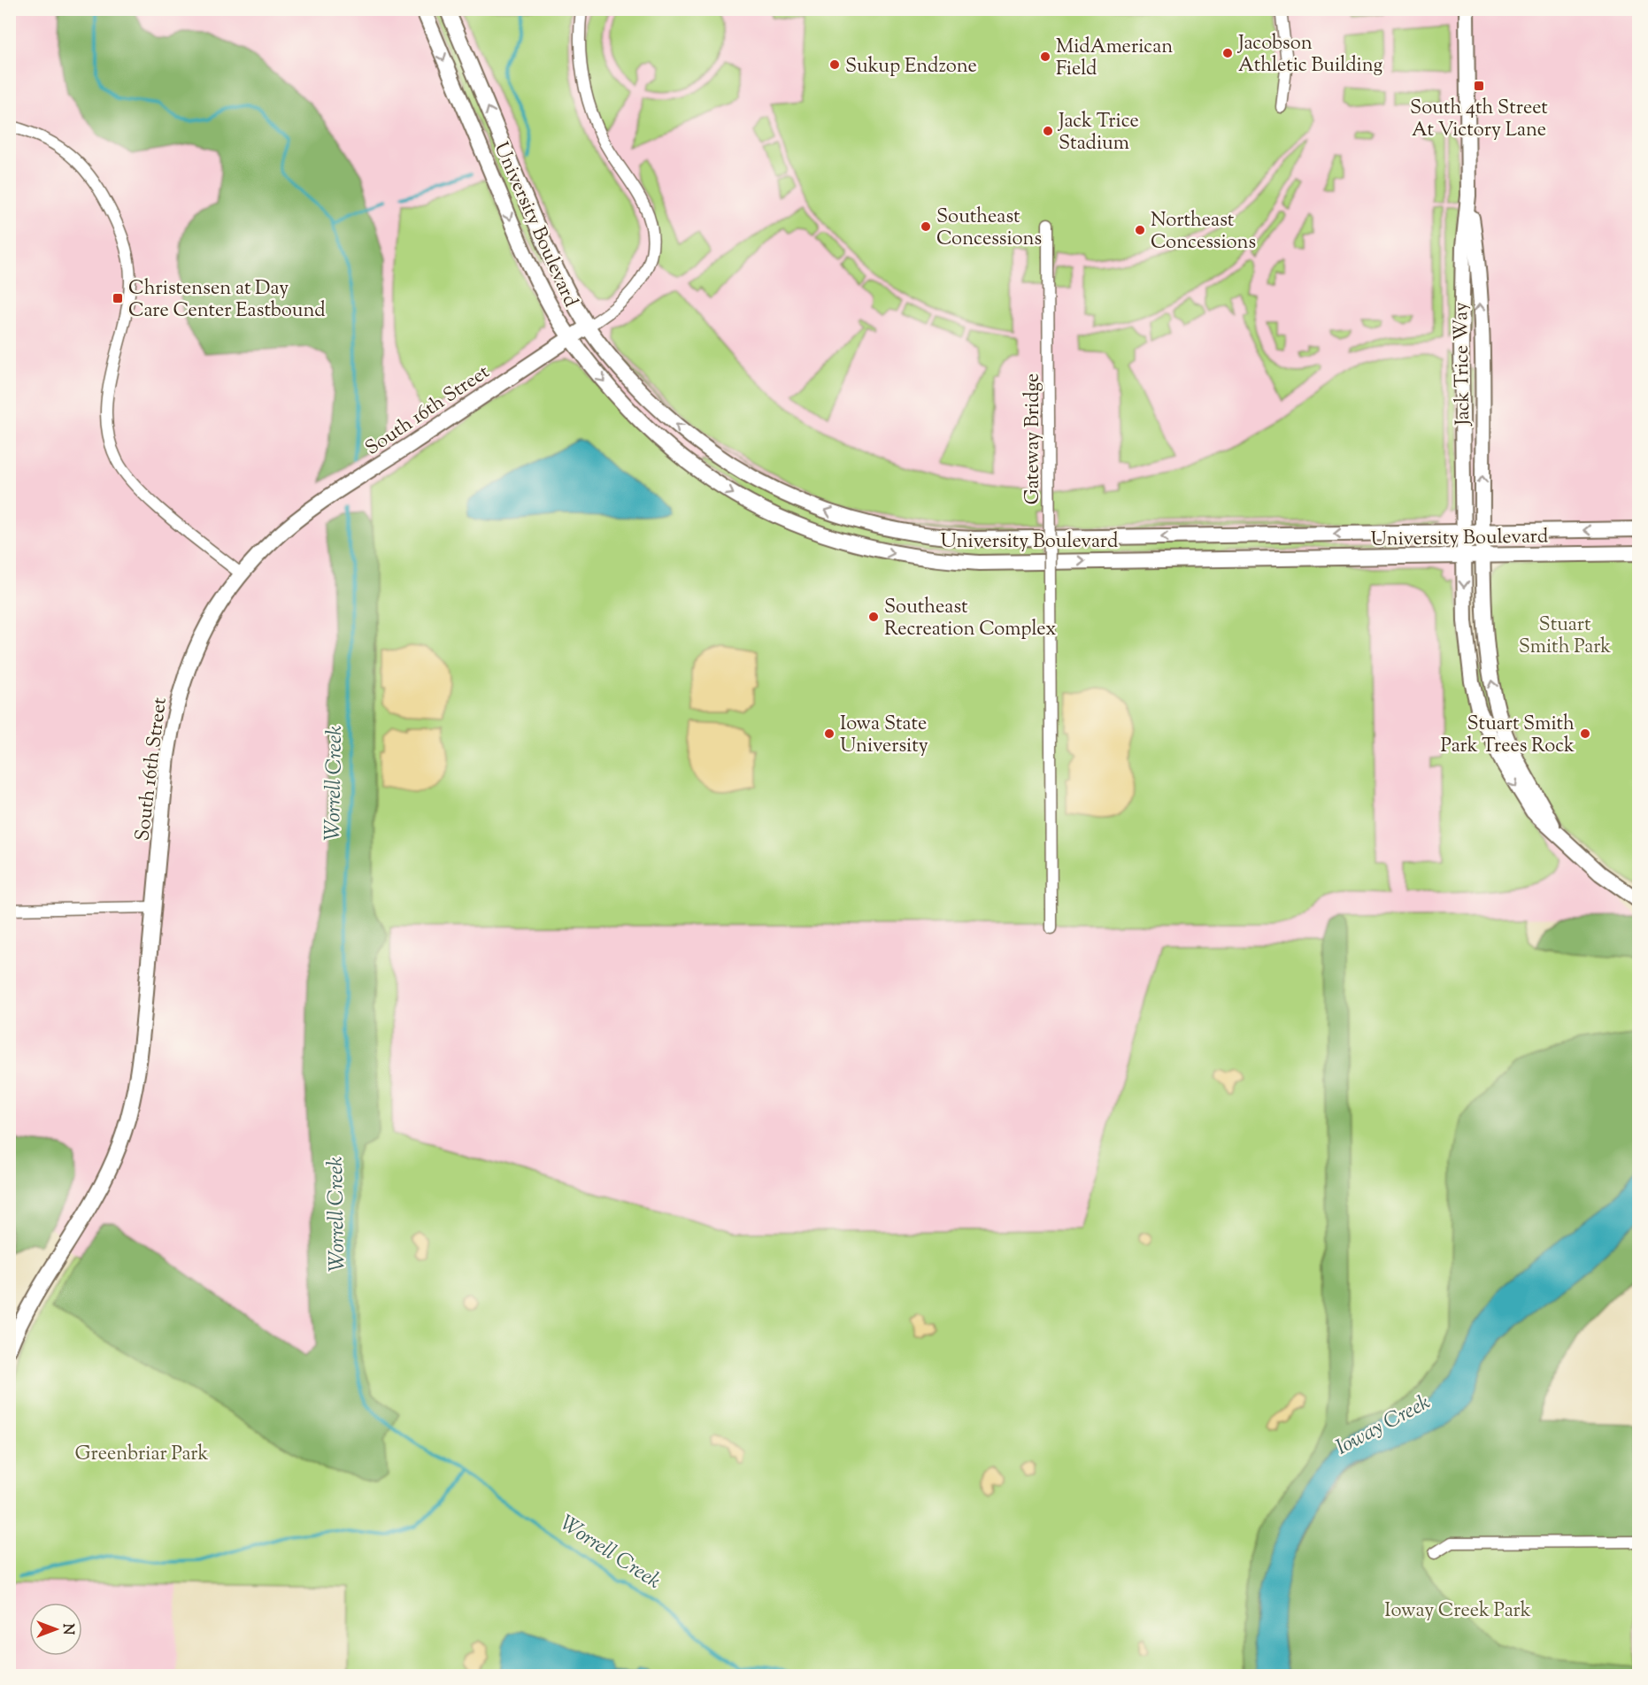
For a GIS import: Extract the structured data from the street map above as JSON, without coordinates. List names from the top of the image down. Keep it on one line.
{"streets":{"main road":["University Boulevard","Jack Trice Way","South 16th Street"],"street":["Gateway Bridge"]},"crossings":[["University Boulevard","Jack Trice Way"],["University Boulevard","South 16th Street"]],"water":["Worrell Creek","Ioway Creek"],"parks":["Stuart Smith Park","Greenbriar Park","Ioway Creek Park"],"places":{"other":["Jacobson Athletic Building","MidAmerican Field","Sukup Endzone","Jack Trice Stadium","Southeast Concessions","Northeast Concessions","Southeast Recreation Complex","Iowa State University","Stuart Smith Park Trees Rock"],"transit":["South 4th Street At Victory Lane","Christensen at Day Care Center Eastbound"]},"north":"right"}
